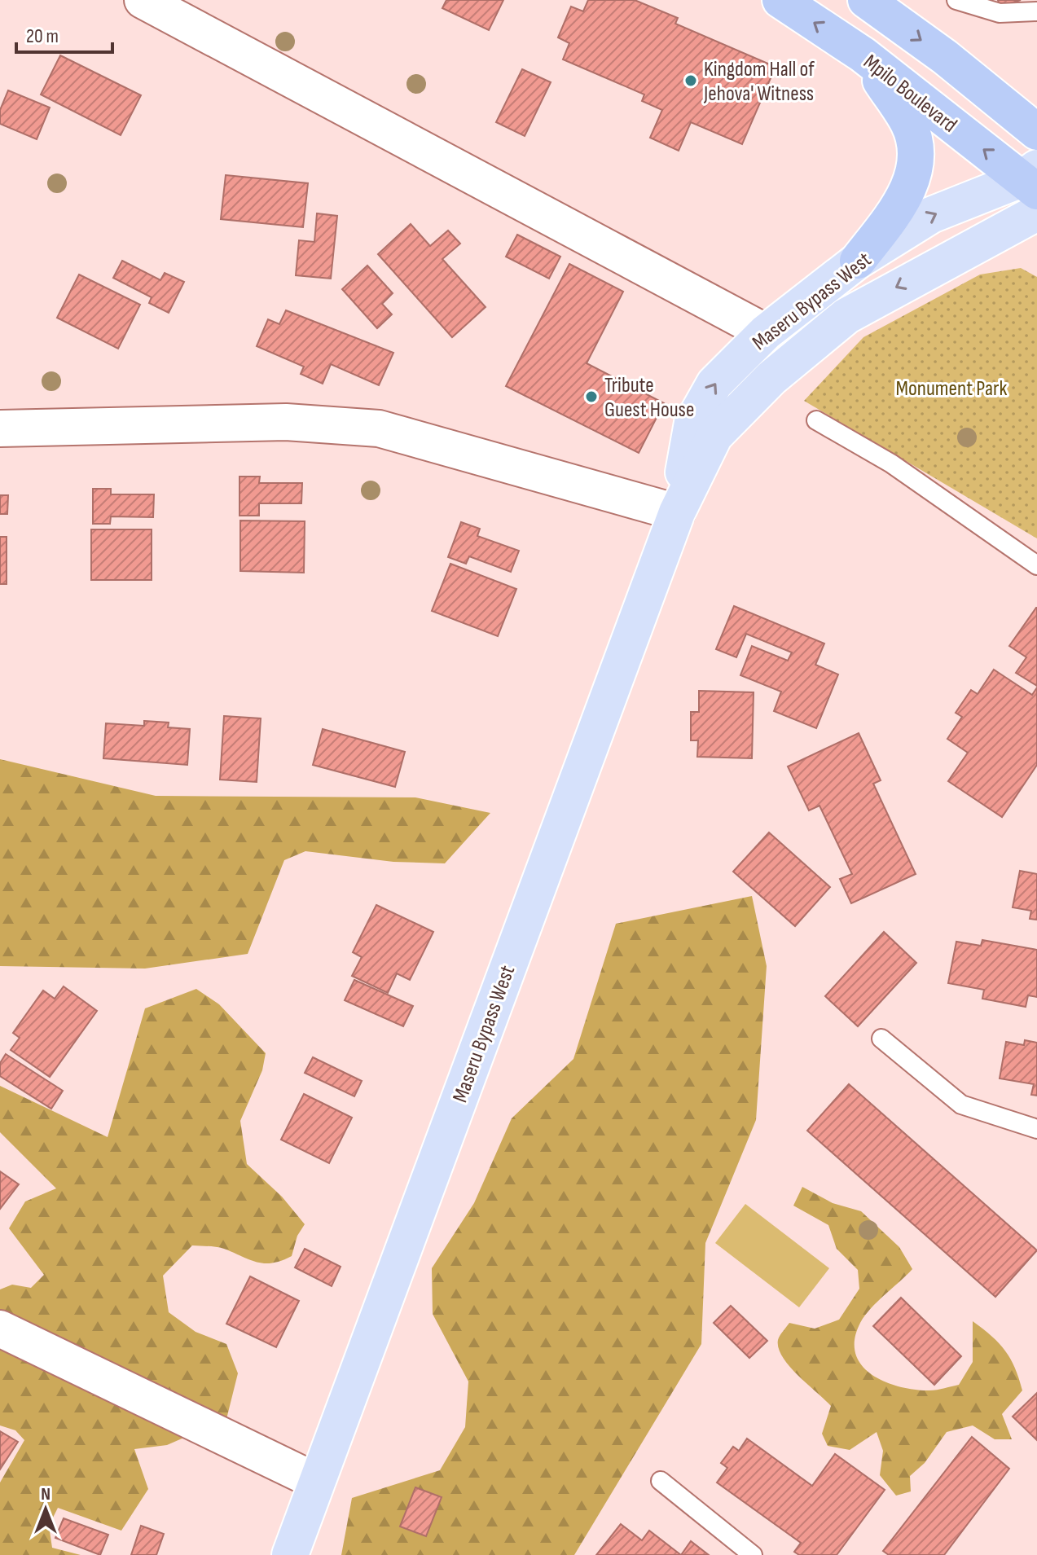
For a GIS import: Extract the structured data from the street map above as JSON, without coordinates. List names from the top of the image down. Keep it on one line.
{"streets":{"highway":["Mpilo Boulevard"],"main road":["Maseru Bypass West"]},"crossings":[["Mpilo Boulevard","Maseru Bypass West"]],"parks":["Monument Park"],"places":["Kingdom Hall of Jehova' Witness","Tribute Guest House"],"scale_bar":"20 m","north":"top"}
